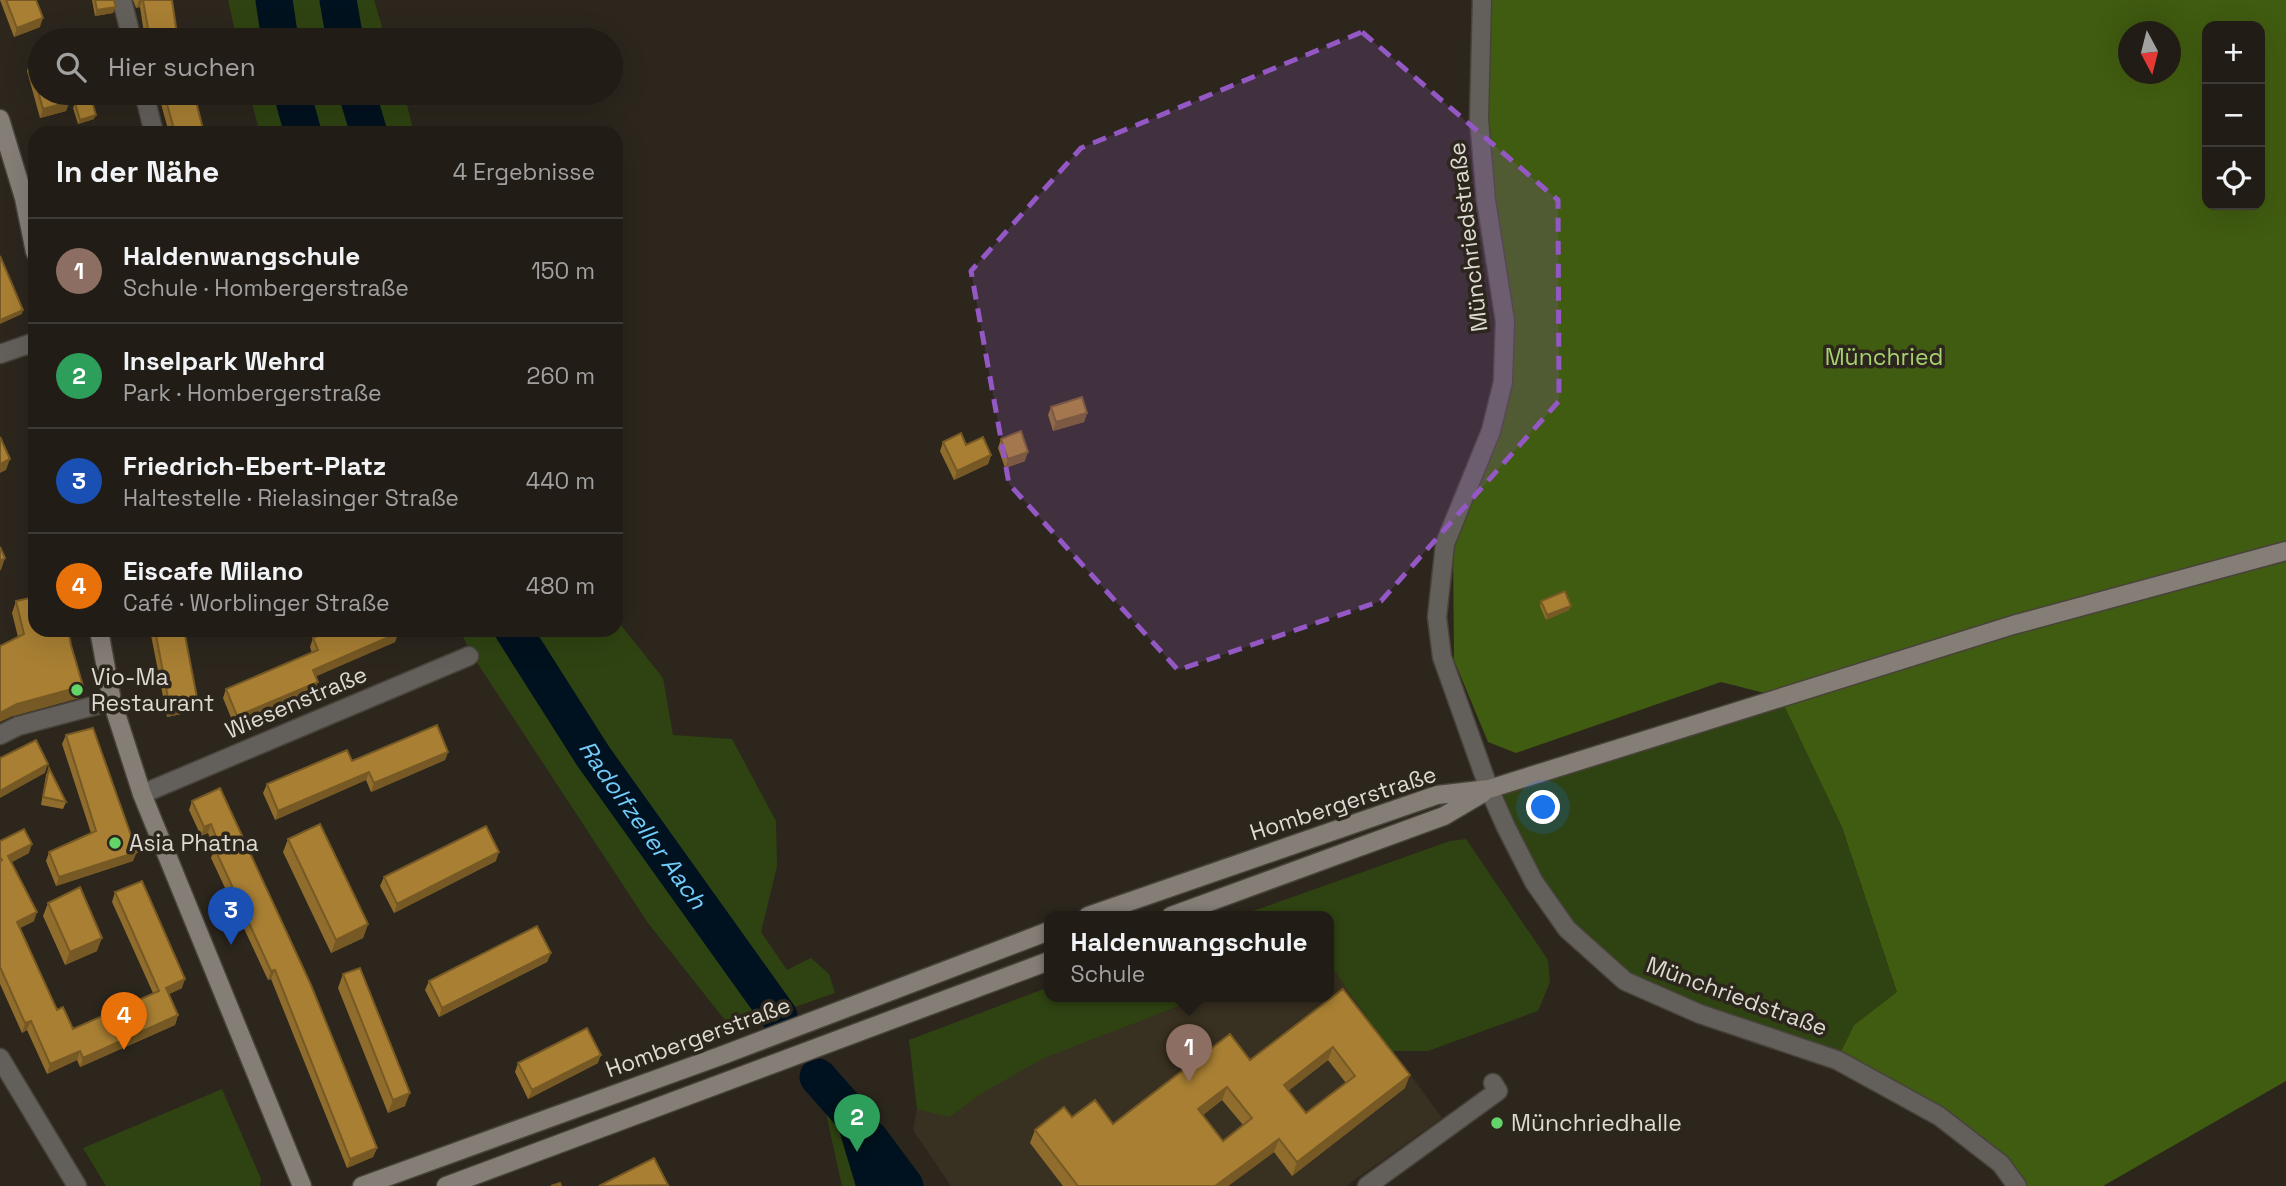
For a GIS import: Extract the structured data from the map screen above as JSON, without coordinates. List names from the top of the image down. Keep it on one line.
{"streets":{"main road":["Hombergerstraße"],"street":["Münchriedstraße","Wiesenstraße"]},"crossings":[["Münchriedstraße","Hombergerstraße"]],"water":["Radolfzeller Aach"],"parks":["Münchried"],"places":["Vio-Ma Restaurant","Asia Phatna","Münchriedhalle"],"north":"bottom","page":{"map_buttons":["+","−"],"search":"Hier suchen","heading":["In der Nähe","4 Ergebnisse"],"list":[{"mark":"1","name":"Haldenwangschule","note":"Schule · Hombergerstraße","value":"150 m"},{"mark":"2","name":"Inselpark Wehrd","note":"Park · Hombergerstraße","value":"260 m"},{"mark":"3","name":"Friedrich-Ebert-Platz","note":"Haltestelle · Rielasinger Straße","value":"440 m"},{"mark":"4","name":"Eiscafe Milano","note":"Café · Worblinger Straße","value":"480 m"}],"pins":["3","4","1","2"],"popup":["Haldenwangschule","Schule"]}}
